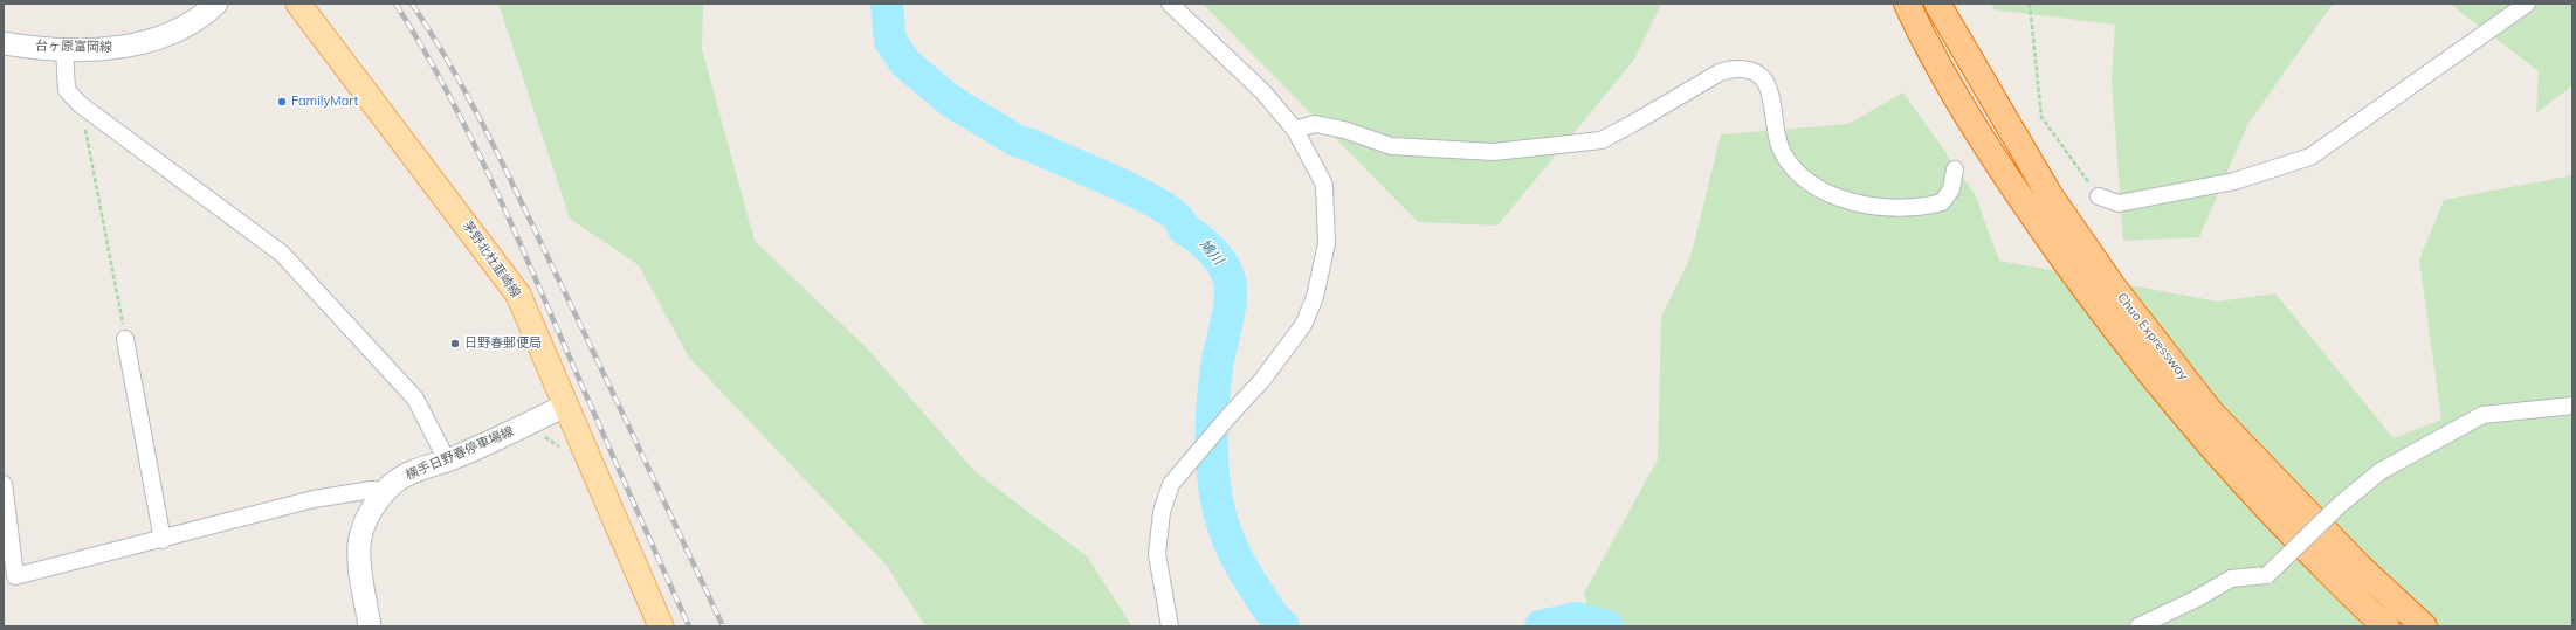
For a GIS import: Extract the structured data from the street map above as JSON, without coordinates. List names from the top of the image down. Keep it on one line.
{"streets":{"highway":["Chuo Expressway"],"main road":["台ヶ原富岡線","茅野北杜韮崎線","横手日野春停車場線"]},"crossings":[["茅野北杜韮崎線","横手日野春停車場線"]],"water":["鳩川"],"places":["FamilyMart","日野春郵便局"]}
